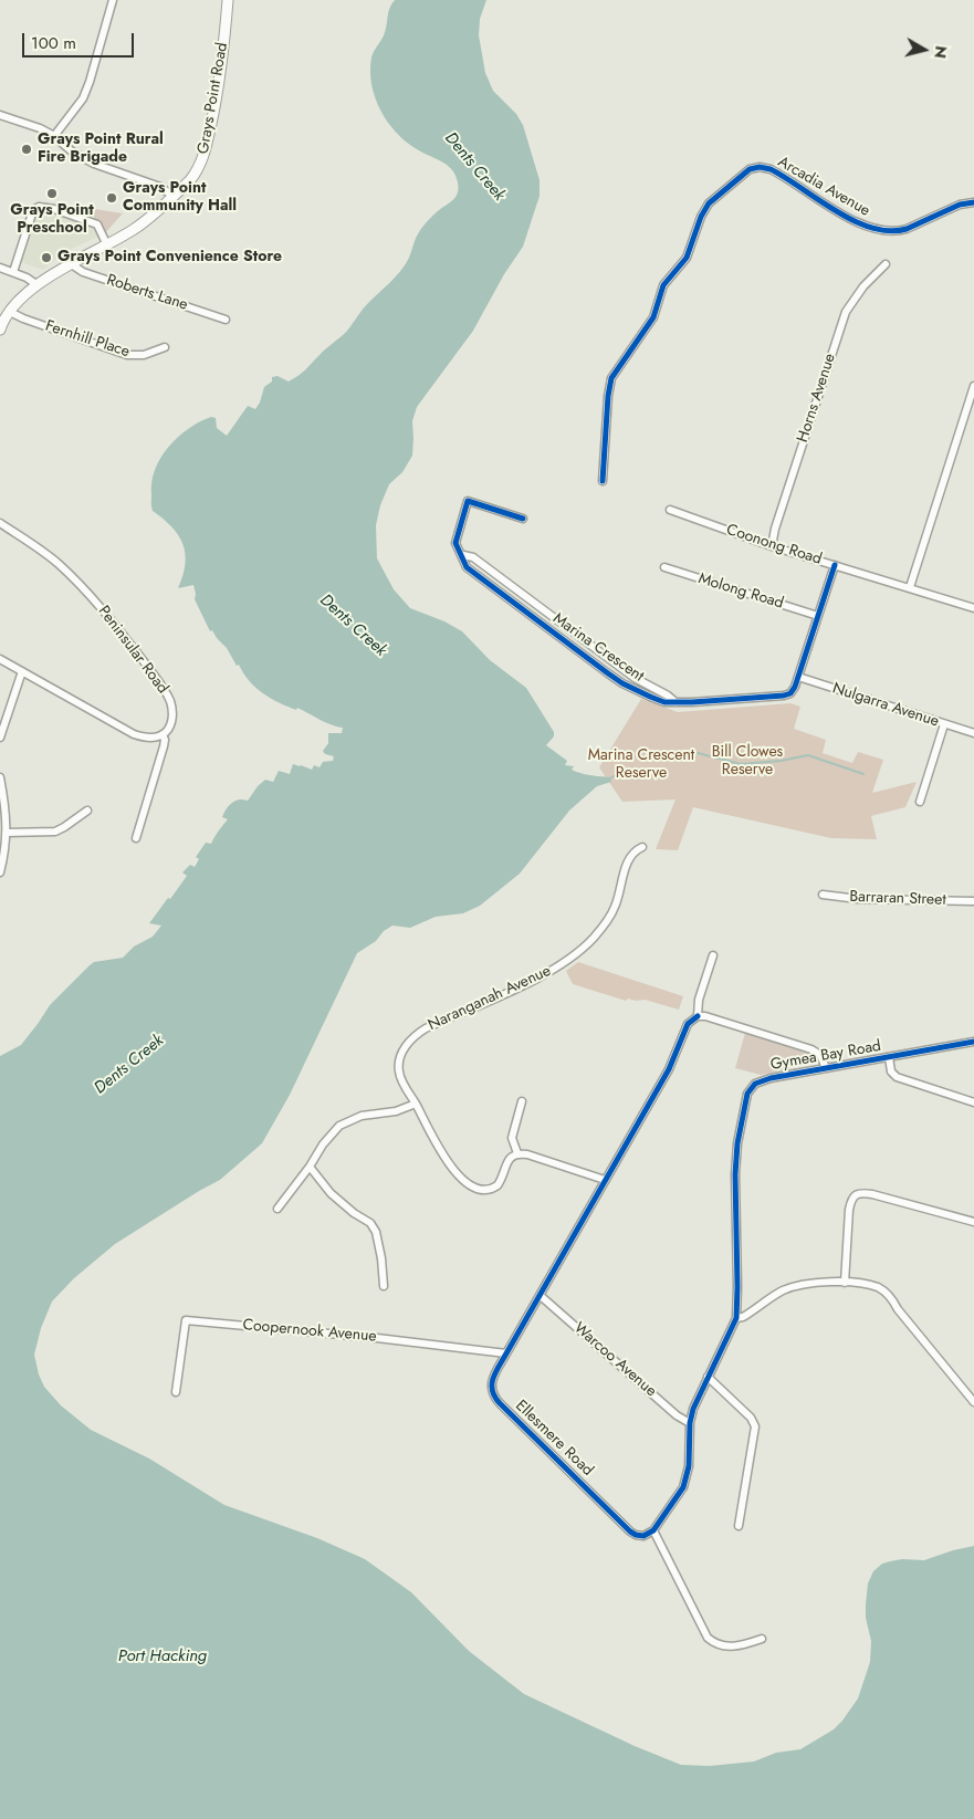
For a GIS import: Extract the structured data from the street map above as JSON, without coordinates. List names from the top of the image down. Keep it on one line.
{"streets":{"street":["Grays Point Road","Arcadia Avenue","Roberts Lane","Fernhill Place","Horns Avenue","Coonong Road","Molong Road","Marina Crescent","Peninsular Road","Nulgarra Avenue","Barraran Street","Naranganah Avenue","Gymea Bay Road","Coopernook Avenue","Warcoo Avenue","Ellesmere Road"]},"crossings":[["Grays Point Road","Roberts Lane"],["Grays Point Road","Fernhill Place"],["Horns Avenue","Coonong Road"],["Coonong Road","Marina Crescent"],["Molong Road","Marina Crescent"],["Marina Crescent","Nulgarra Avenue"],["Coopernook Avenue","Ellesmere Road"],["Warcoo Avenue","Ellesmere Road"]],"water":["Dents Creek","Port Hacking"],"parks":["Bill Clowes Reserve","Marina Crescent Reserve"],"places":["Grays Point Rural Fire Brigade","Grays Point Preschool","Grays Point Community Hall","Grays Point Convenience Store"],"scale_bar":"100 m","north":"right"}
